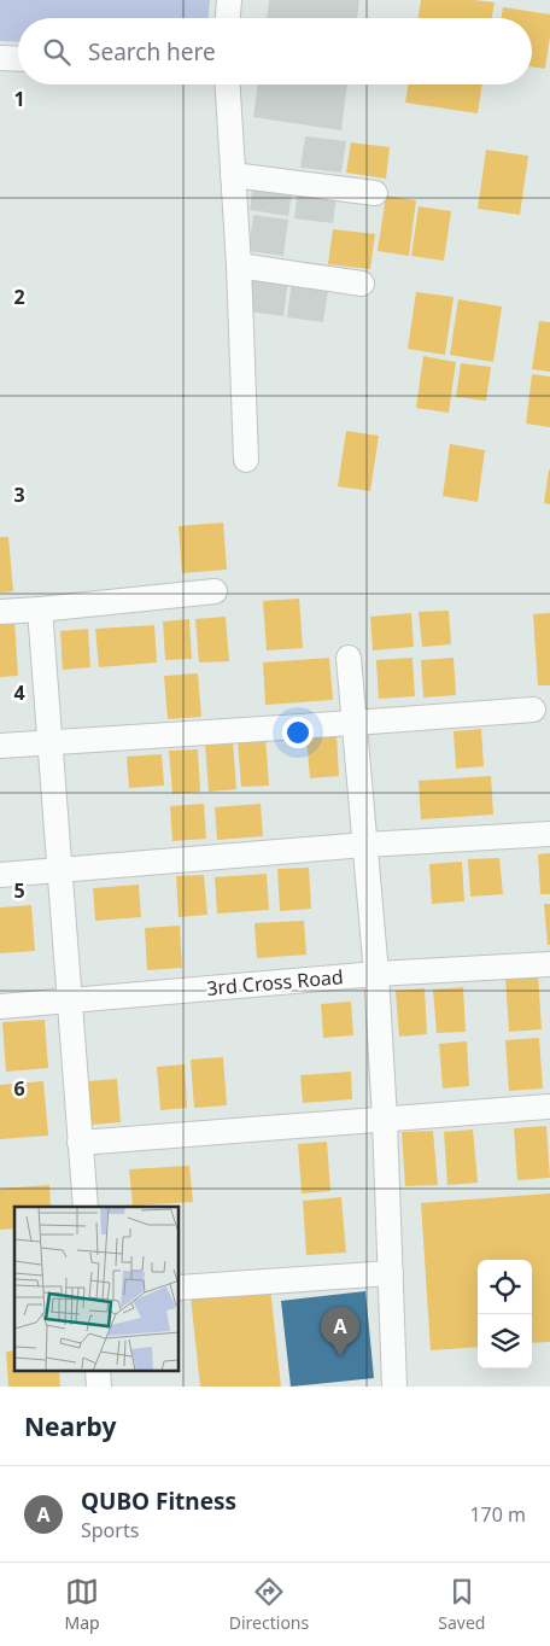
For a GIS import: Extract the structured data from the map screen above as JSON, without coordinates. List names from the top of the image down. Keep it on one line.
{"streets":{"street":["3rd Cross Road"]},"page":{"search":"Search here","pins":"A","heading":"Nearby","list":[{"mark":"A","name":"QUBO Fitness","note":"Sports","value":"170 m"}],"nav":["Map","Directions","Saved"]},"grid":{"rows":["1","2","3","4","5","6"]}}
